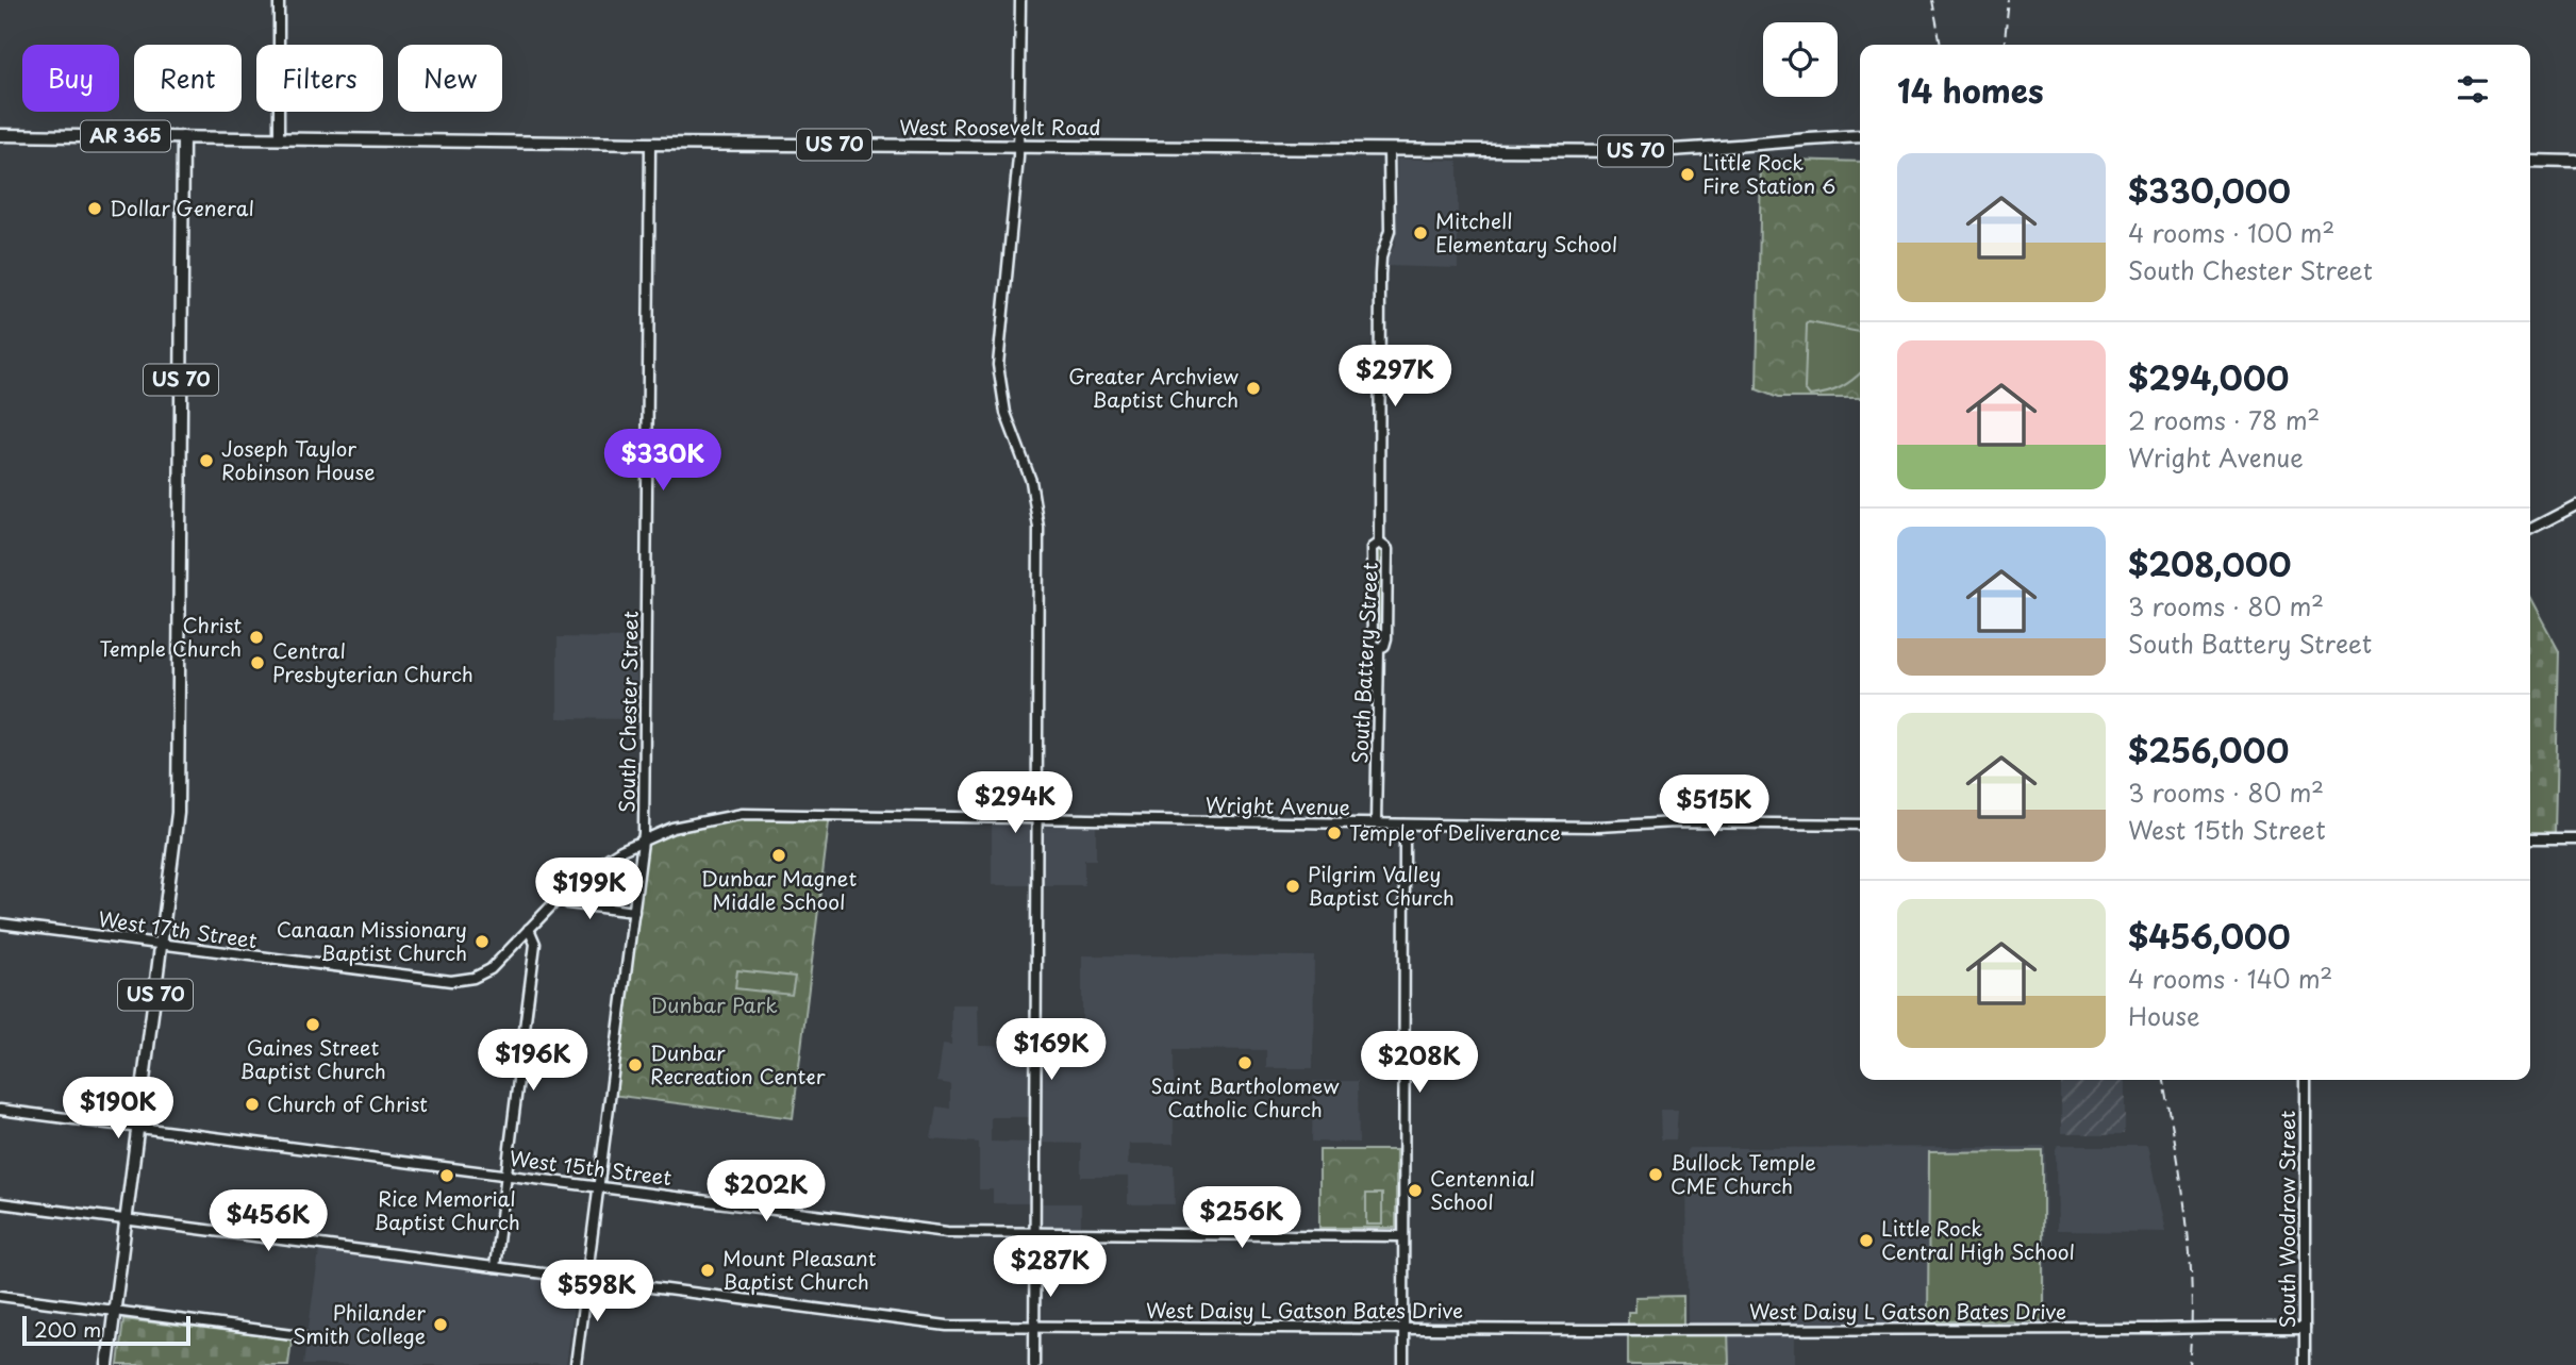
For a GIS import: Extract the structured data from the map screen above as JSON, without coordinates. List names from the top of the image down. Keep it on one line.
{"streets":{"main road":["West Roosevelt Road","AR 365","US 70"],"street":["South Battery Street","South Chester Street","Wright Avenue","West 17th Street","West 15th Street","South Woodrow Street","West Daisy L Gatson Bates Drive"]},"crossings":[["West Roosevelt Road","US 70"],["West Roosevelt Road","South Battery Street"],["West Roosevelt Road","South Chester Street"],["US 70","West 17th Street"],["US 70","West 15th Street"],["US 70","West Daisy L Gatson Bates Drive"],["South Battery Street","Wright Avenue"],["South Chester Street","Wright Avenue"],["South Chester Street","West 15th Street"],["South Chester Street","West Daisy L Gatson Bates Drive"],["Wright Avenue","West 17th Street"],["South Woodrow Street","West Daisy L Gatson Bates Drive"]],"parks":["Dunbar Park"],"places":["Little Rock Fire Station 6","Dollar General","Mitchell Elementary School","Greater Archview Baptist Church","Joseph Taylor Robinson House","Christ Temple Church","Central Presbyterian Church","Temple of Deliverance","Dunbar Magnet Middle School","Pilgrim Valley Baptist Church","Canaan Missionary Baptist Church","Gaines Street Baptist Church","Saint Bartholomew Catholic Church","Dunbar Recreation Center","Church of Christ","Bullock Temple CME Church","Rice Memorial Baptist Church","Centennial School","Little Rock Central High School","Mount Pleasant Baptist Church","Philander Smith College"],"scale_bar":"200 m","page":{"chip":["Buy","Rent","Filters","New"],"heading":"14 homes","list":[{"name":"$330,000","note":"4 rooms · 100 m² · South Chester Street"},{"name":"$294,000","note":"2 rooms · 78 m² · Wright Avenue"},{"name":"$208,000","note":"3 rooms · 80 m² · South Battery Street"},{"name":"$256,000","note":"3 rooms · 80 m² · West 15th Street"},{"name":"$456,000","note":"4 rooms · 140 m² · House"}],"price":["$297K","$330K","$294K","$515K","$199K","$169K","$196K","$208K","$190K","$202K","$256K","$456K","$287K","$598K"],"scale":"200 m"}}
